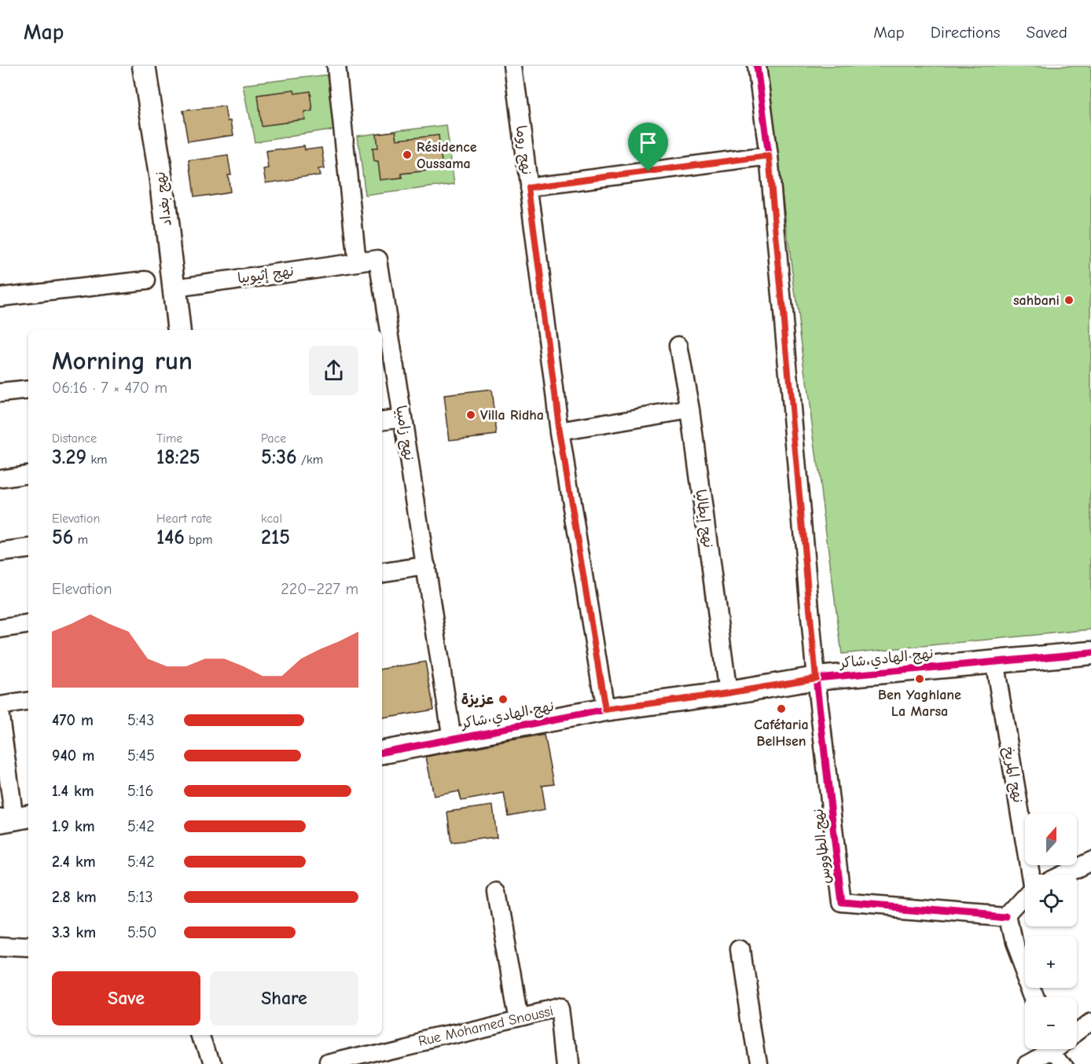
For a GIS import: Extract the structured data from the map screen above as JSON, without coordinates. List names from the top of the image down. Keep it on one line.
{"streets":{"street":["نهج روما","نهج بغداد","نهج إثيوبيا","نهج زامبيا","نهج إيطاليا","نهج الهادي شاكر","نهج المريخ","نهج الطاووس","Rue Mohamed Snoussi"]},"crossings":[["نهج روما","نهج الهادي شاكر"],["نهج بغداد","نهج إثيوبيا"],["نهج إثيوبيا","نهج زامبيا"],["نهج زامبيا","نهج الهادي شاكر"],["نهج إيطاليا","نهج الهادي شاكر"],["نهج الهادي شاكر","نهج المريخ"],["نهج الهادي شاكر","نهج الطاووس"]],"places":["Résidence Oussama","sahbani","Villa Ridha","Ben Yaghlane La Marsa","عزيزة","Cafétaria BelHsen"],"north":"top","page":{"header":"Map","nav":["Map","Directions","Saved"],"heading":["Morning run","06:16 · 7 × 470 m"],"stats":[["Distance","3.29 km"],["Time","18:25"],["Pace","5:36 /km"],["Elevation","56 m"],["Heart rate","146 bpm"],["kcal","215"]],"chart":["Elevation","220–227 m"],"list":[{"name":"470 m","note":"5:43"},{"name":"940 m","note":"5:45"},{"name":"1.4 km","note":"5:16"},{"name":"1.9 km","note":"5:42"},{"name":"2.4 km","note":"5:42"},{"name":"2.8 km","note":"5:13"},{"name":"3.3 km","note":"5:50"}],"map_buttons":["+","−"],"buttons":["Save","Share"]}}
